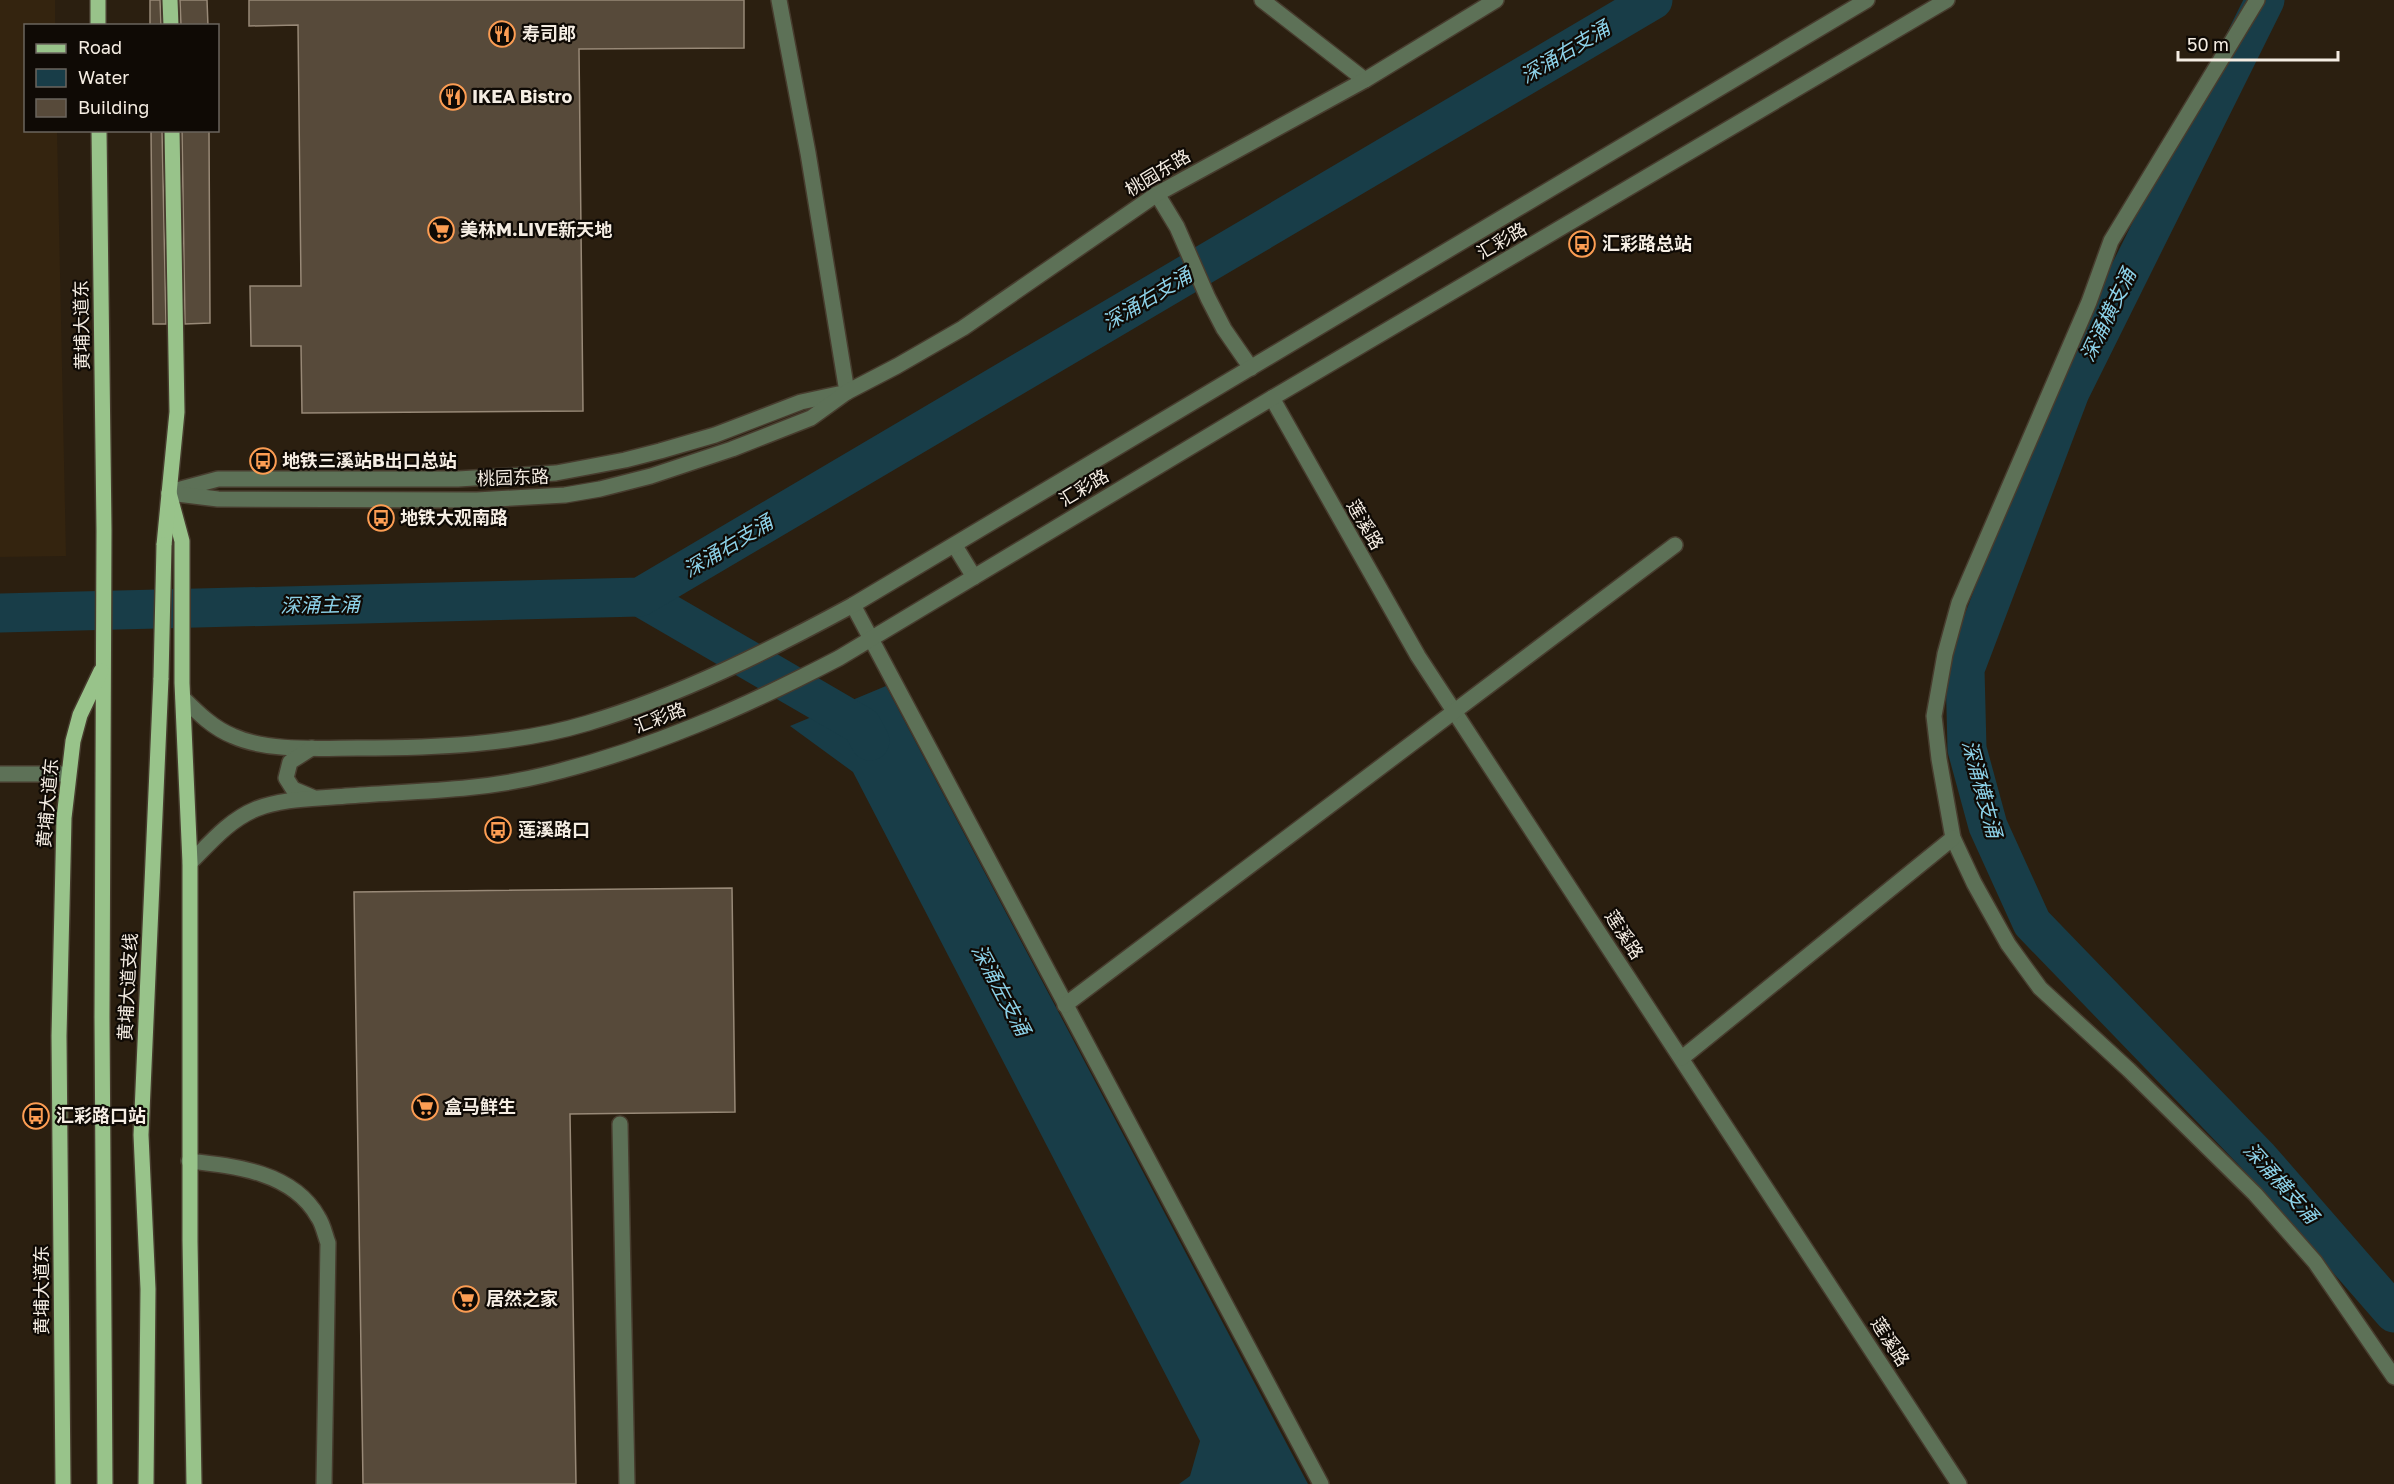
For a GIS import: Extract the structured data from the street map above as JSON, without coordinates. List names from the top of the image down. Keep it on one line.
{"streets":{"main road":["黄埔大道东","黄埔大道支线"],"street":["桃园东路","汇彩路","莲溪路"]},"crossings":[["桃园东路","黄埔大道支线"],["汇彩路","莲溪路"],["黄埔大道东","黄埔大道支线"]],"water":["深涌右支涌","深涌横支涌","深涌主涌","深涌左支涌"],"places":{"restaurant":["寿司郎","IKEA Bistro"],"supermarket":["美林M.LIVE新天地","盒马鲜生","居然之家"],"bus stop":["汇彩路总站","地铁三溪站B出口总站","地铁大观南路","莲溪路口","汇彩路口站"]},"legend":["Road","Water","Building"],"scale_bar":"50 m"}
